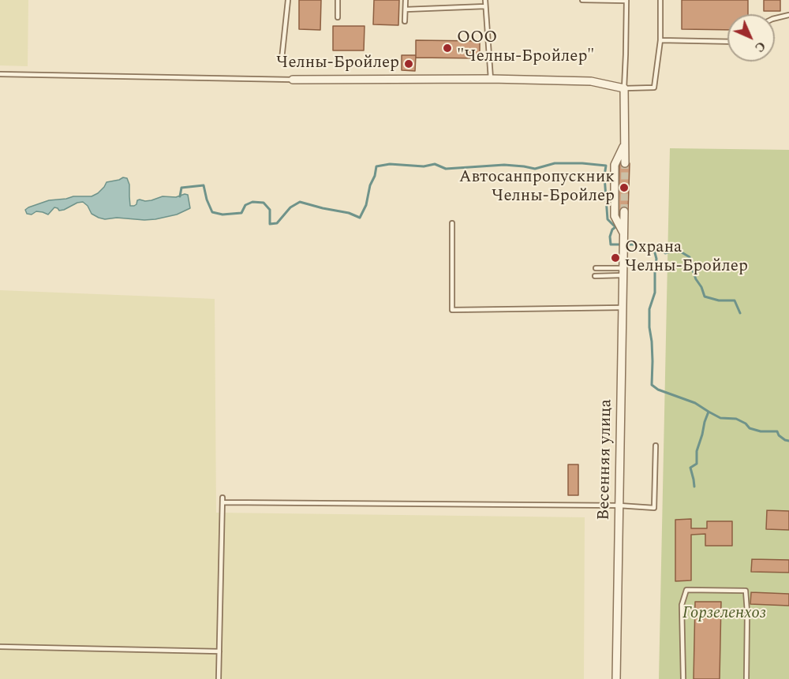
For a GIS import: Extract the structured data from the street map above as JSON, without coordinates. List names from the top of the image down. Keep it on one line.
{"streets":{"street":["Весенняя улица"]},"parks":["Горзеленхоз"],"places":["ООО \"Челны-Бройлер\"","Челны-Бройлер","Автосанпропускник Челны-Бройлер","Охрана Челны-Бройлер"],"north":"bottom right"}
